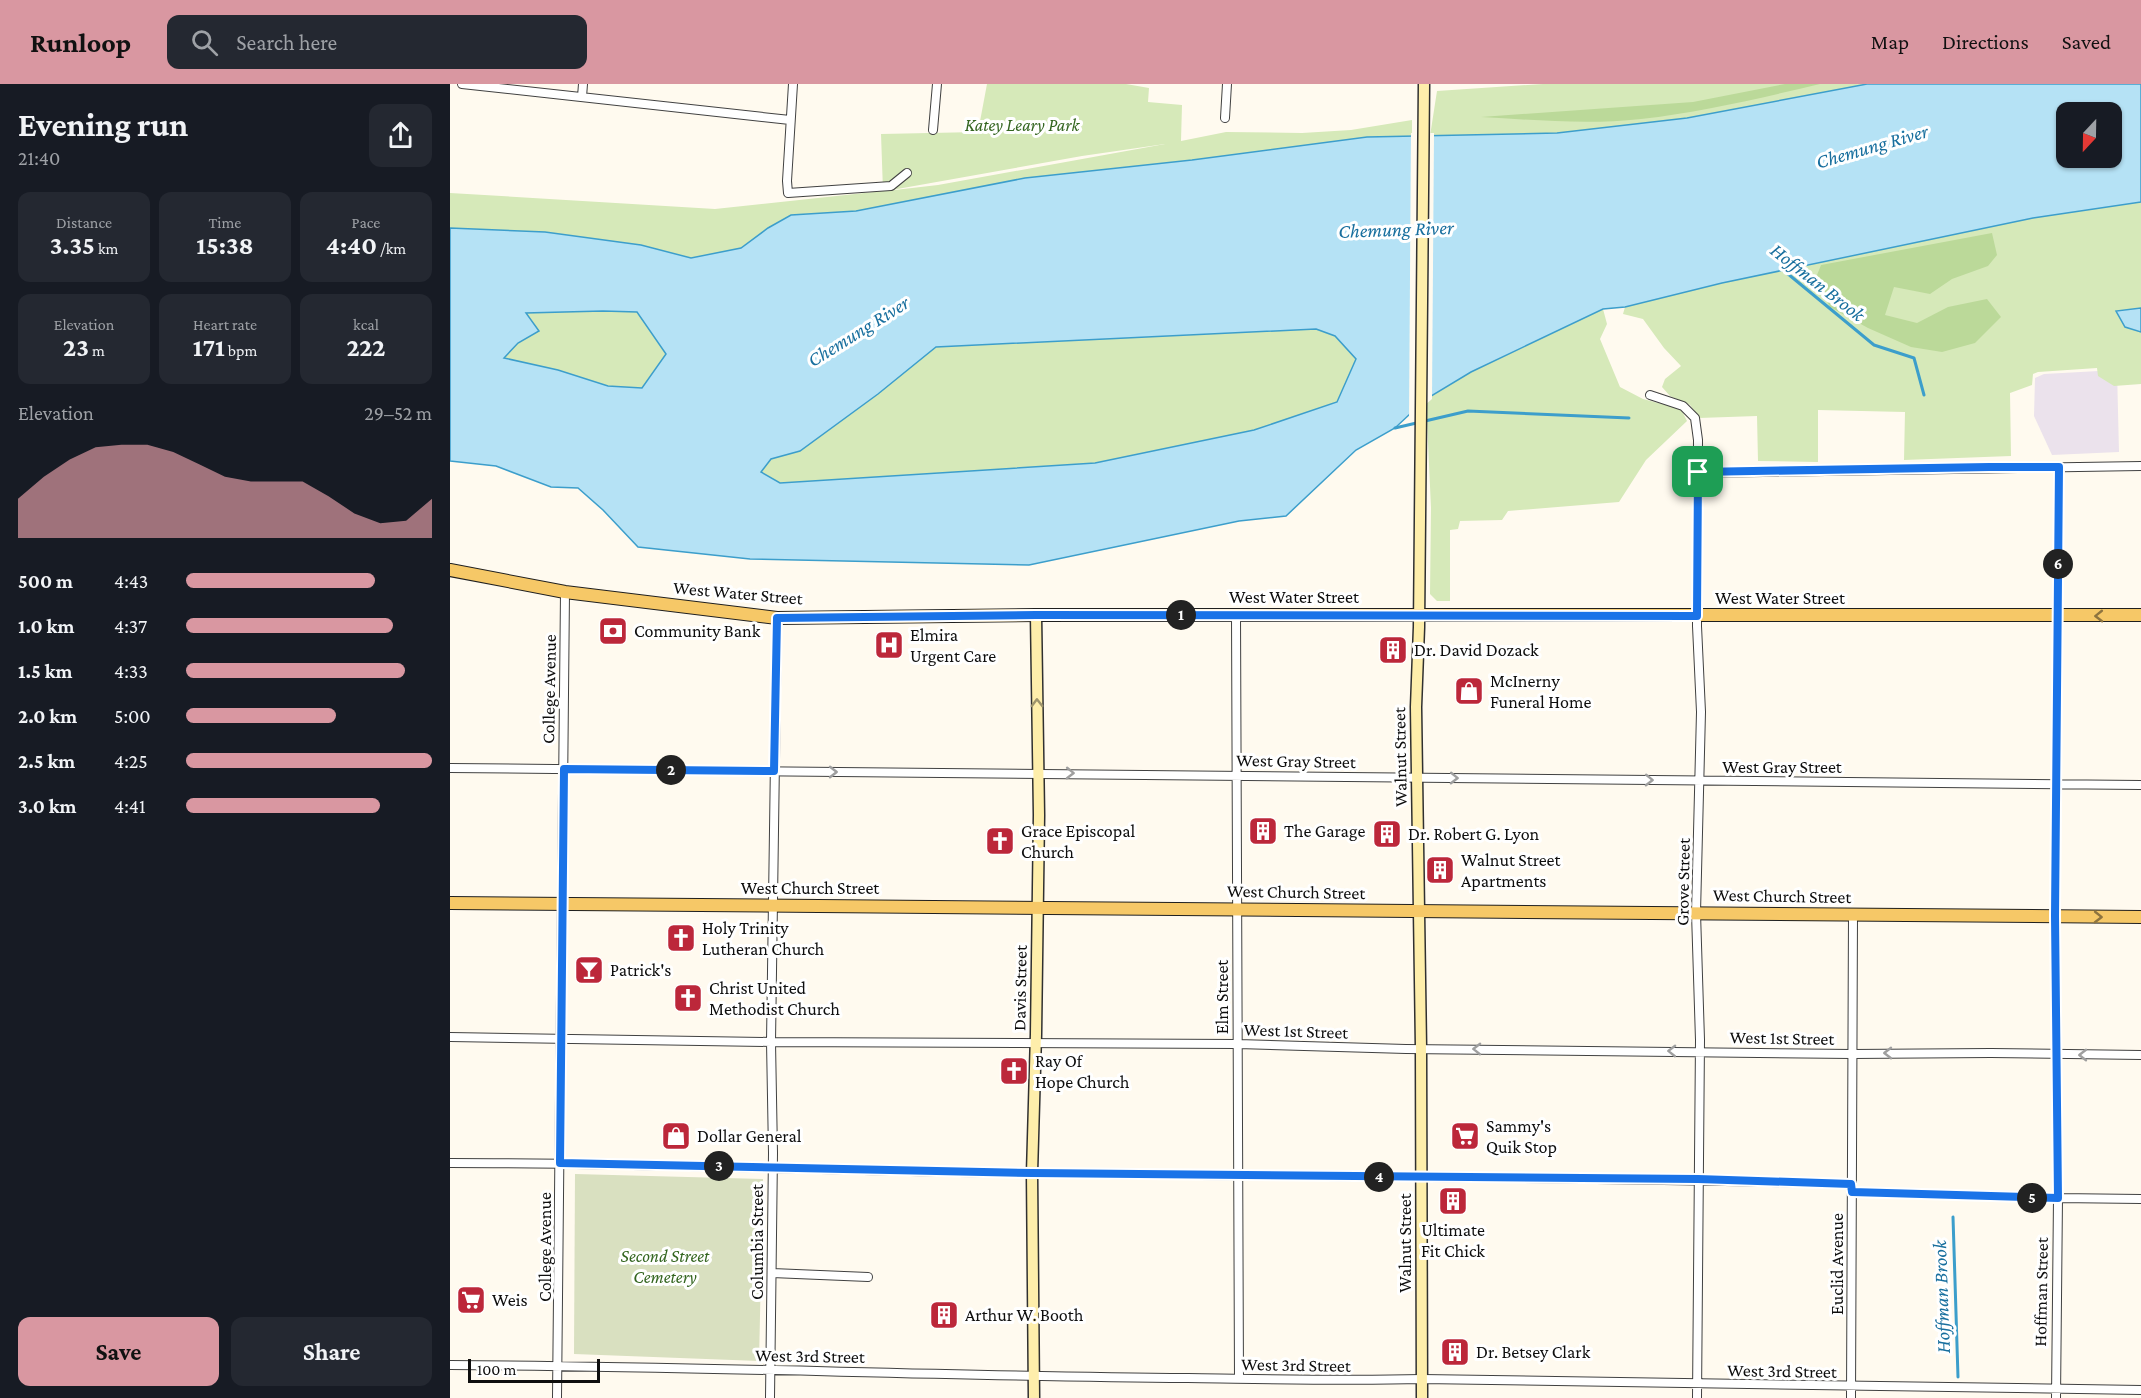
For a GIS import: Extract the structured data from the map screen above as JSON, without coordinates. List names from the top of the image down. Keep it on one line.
{"streets":{"main road":["West Water Street","West Church Street"],"street":["College Avenue","Walnut Street","West Gray Street","Grove Street","Davis Street","Elm Street","West 1st Street","Columbia Street","Euclid Avenue","Hoffman Street","West 3rd Street"]},"crossings":[["West Water Street","College Avenue"],["West Water Street","Walnut Street"],["West Water Street","Grove Street"],["West Water Street","Davis Street"],["West Water Street","Elm Street"],["West Water Street","Columbia Street"],["West Water Street","Hoffman Street"],["College Avenue","West Gray Street"],["College Avenue","West Church Street"],["College Avenue","West 1st Street"],["College Avenue","West 3rd Street"],["Walnut Street","West Gray Street"],["Walnut Street","West Church Street"],["Walnut Street","West 1st Street"],["Walnut Street","West 3rd Street"],["West Gray Street","Grove Street"],["West Gray Street","Davis Street"],["West Gray Street","Elm Street"],["West Gray Street","Columbia Street"],["West Gray Street","Hoffman Street"],["Grove Street","West Church Street"],["Grove Street","West 1st Street"],["Grove Street","West 3rd Street"],["West Church Street","Davis Street"],["West Church Street","Elm Street"],["West Church Street","Columbia Street"],["West Church Street","Euclid Avenue"],["West Church Street","Hoffman Street"],["Davis Street","West 1st Street"],["Davis Street","West 3rd Street"],["Elm Street","West 1st Street"],["Elm Street","West 3rd Street"],["West 1st Street","Columbia Street"],["West 1st Street","Euclid Avenue"],["West 1st Street","Hoffman Street"],["Columbia Street","West 3rd Street"],["Euclid Avenue","West 3rd Street"],["Hoffman Street","West 3rd Street"]],"one_way":["West Gray Street"],"water":["Chemung River","Hoffman Brook"],"parks":["Katey Leary Park","Second Street Cemetery"],"places":{"bank":["Community Bank"],"hospital":["Elmira Urgent Care"],"building":["Dr. David Dozack","The Garage","Dr. Robert G. Lyon","Walnut Street Apartments","Ultimate Fit Chick","Arthur W. Booth","Dr. Betsey Clark"],"shop":["McInerny Funeral Home","Dollar General"],"church":["Grace Episcopal Church","Holy Trinity Lutheran Church","Christ United Methodist Church","Ray Of Hope Church"],"bar":["Patrick's"],"supermarket":["Sammy's Quik Stop","Weis"]},"scale_bar":"100 m","north":"bottom","page":{"header":"Runloop","search":"Search here","nav":["Map","Directions","Saved"],"heading":["Evening run","21:40"],"stats":[["Distance","3.35 km"],["Time","15:38"],["Pace","4:40 /km"],["Elevation","23 m"],["Heart rate","171 bpm"],["kcal","222"]],"chart":["Elevation","29–52 m"],"pins":["6","1","2","3","4","5"],"list":[{"name":"500 m","note":"4:43"},{"name":"1.0 km","note":"4:37"},{"name":"1.5 km","note":"4:33"},{"name":"2.0 km","note":"5:00"},{"name":"2.5 km","note":"4:25"},{"name":"3.0 km","note":"4:41"}],"buttons":["Save","Share"],"scale":"100 m"}}
